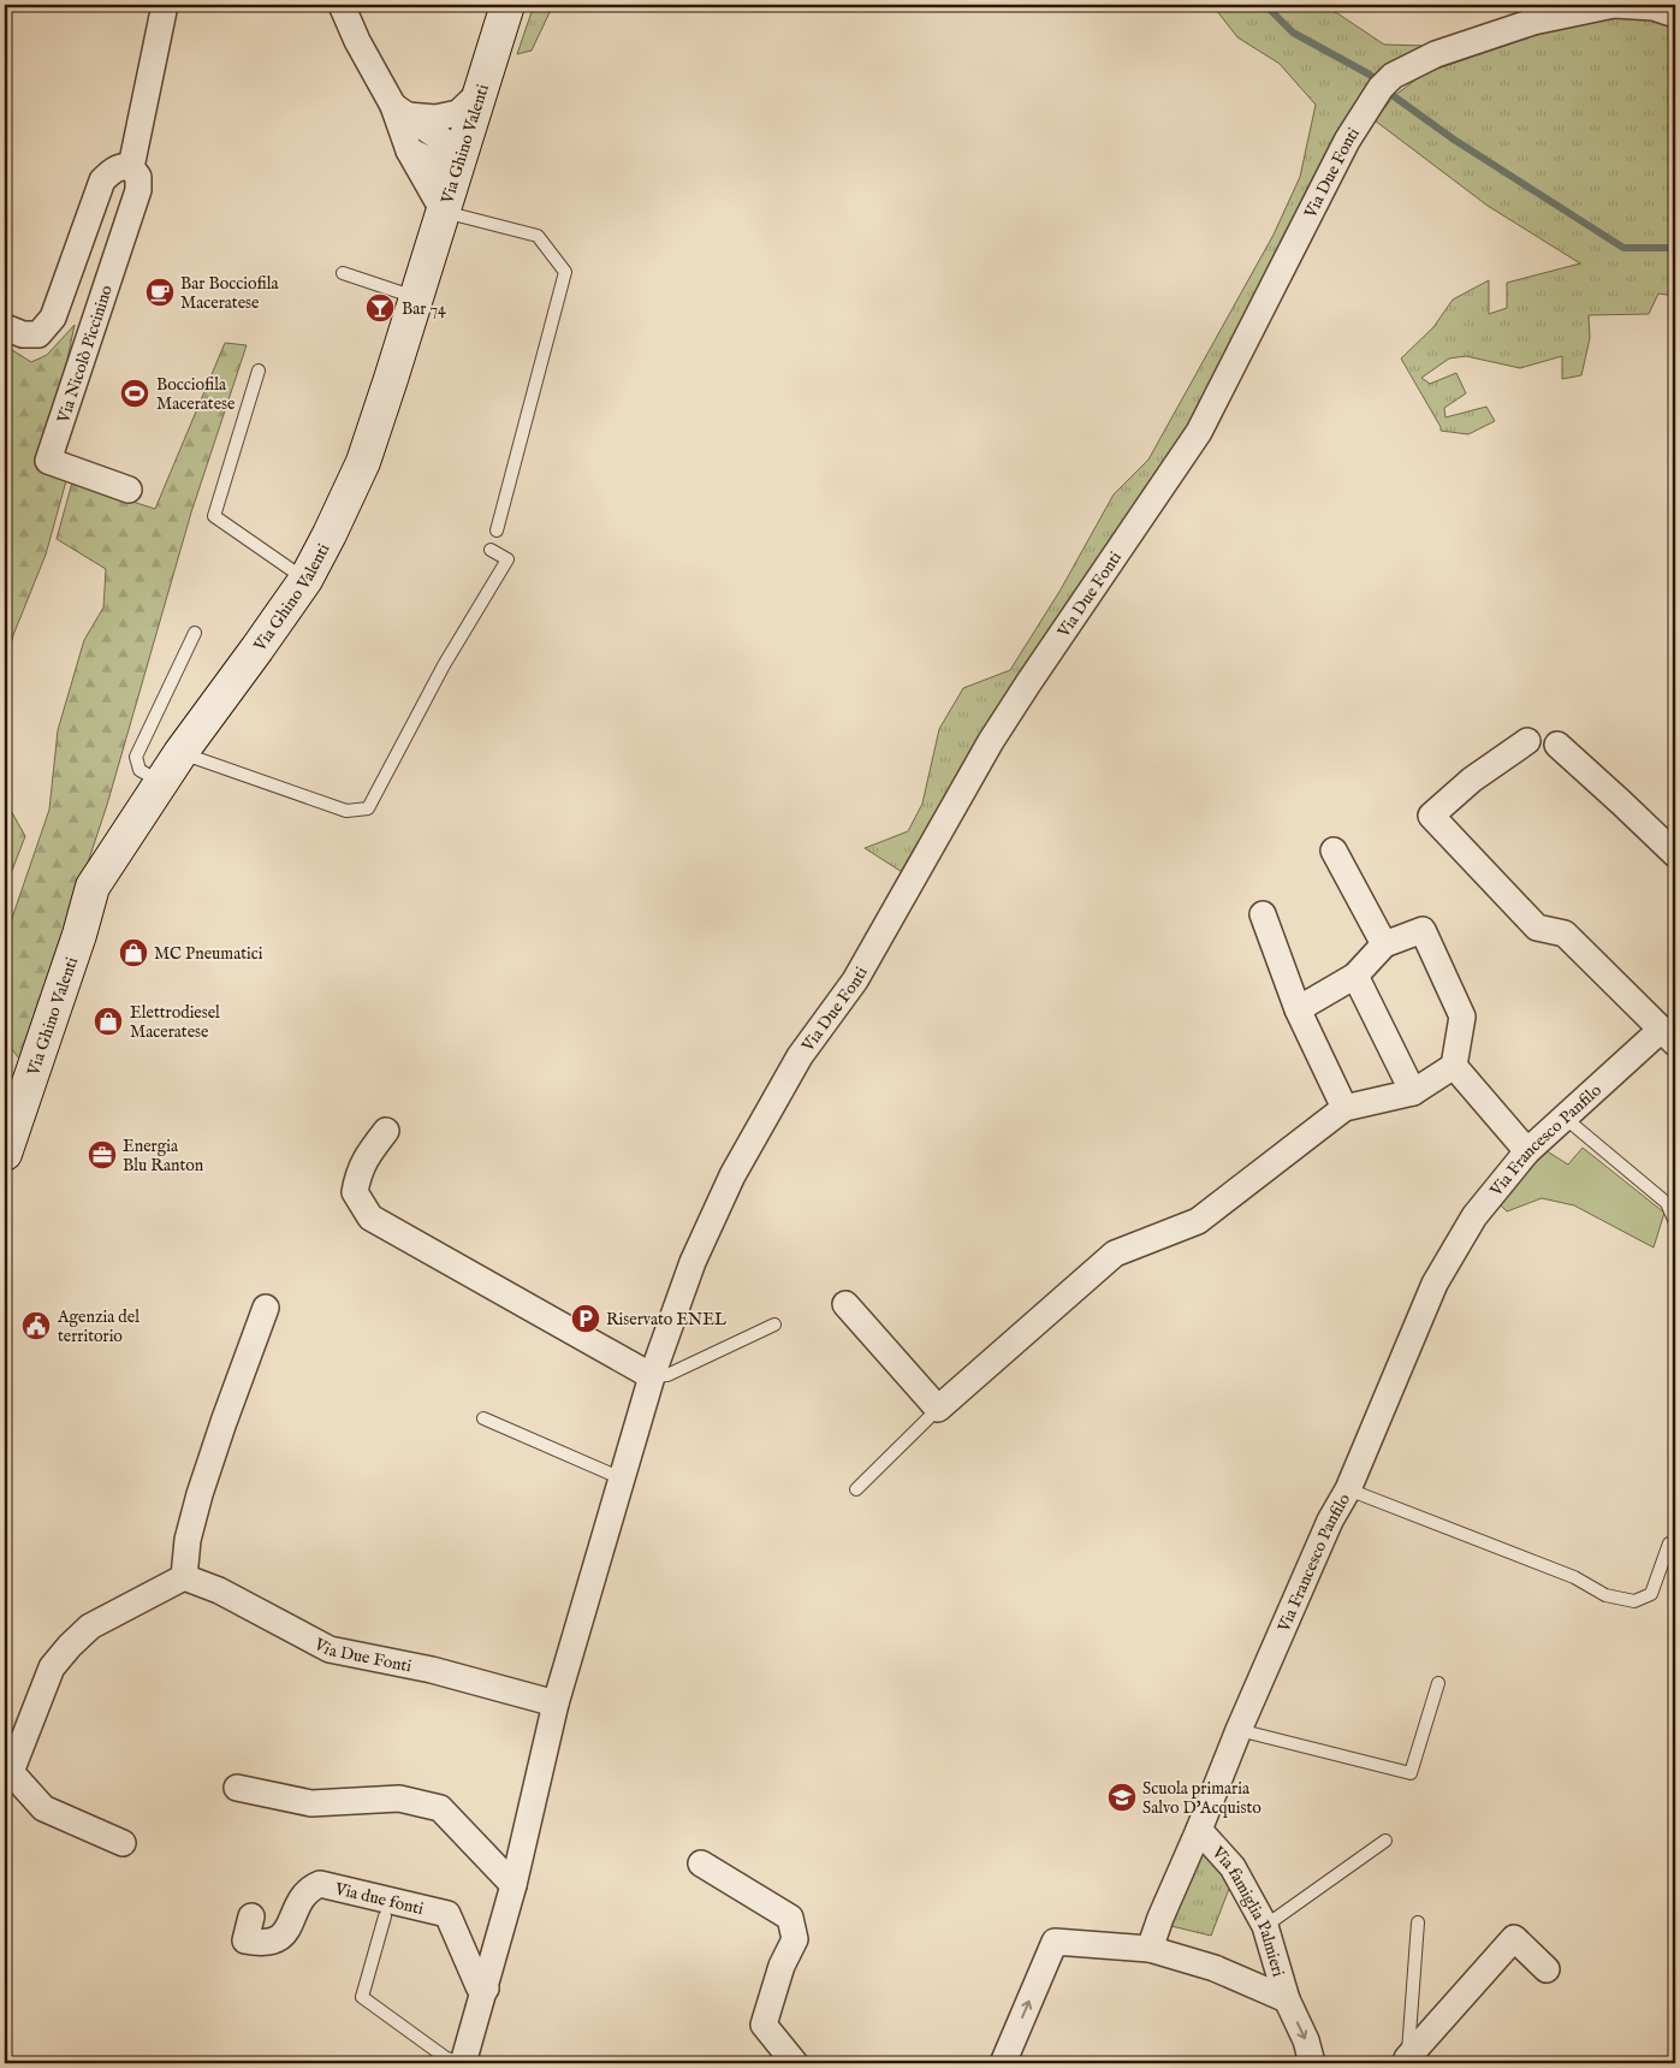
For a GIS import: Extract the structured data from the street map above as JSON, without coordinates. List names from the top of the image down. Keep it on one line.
{"streets":{"main road":["Via Ghino Valenti"],"street":["Via Due Fonti","Via Nicolò Piccinino","Via Francesco Panfilo","Via due fonti","Via famiglia Palmieri"]},"crossings":[["Via Due Fonti","Via due fonti"],["Via Francesco Panfilo","Via famiglia Palmieri"]],"places":{"cafe":["Bar Bocciofila Maceratese"],"bar":["Bar 74"],"sports":["Bocciofila Maceratese"],"shop":["MC Pneumatici","Elettrodiesel Maceratese"],"office":["Energia Blu Ranton"],"parking":["Riservato ENEL"],"public building":["Agenzia del territorio"],"school or university":["Scuola primaria Salvo D'Acquisto"]}}
